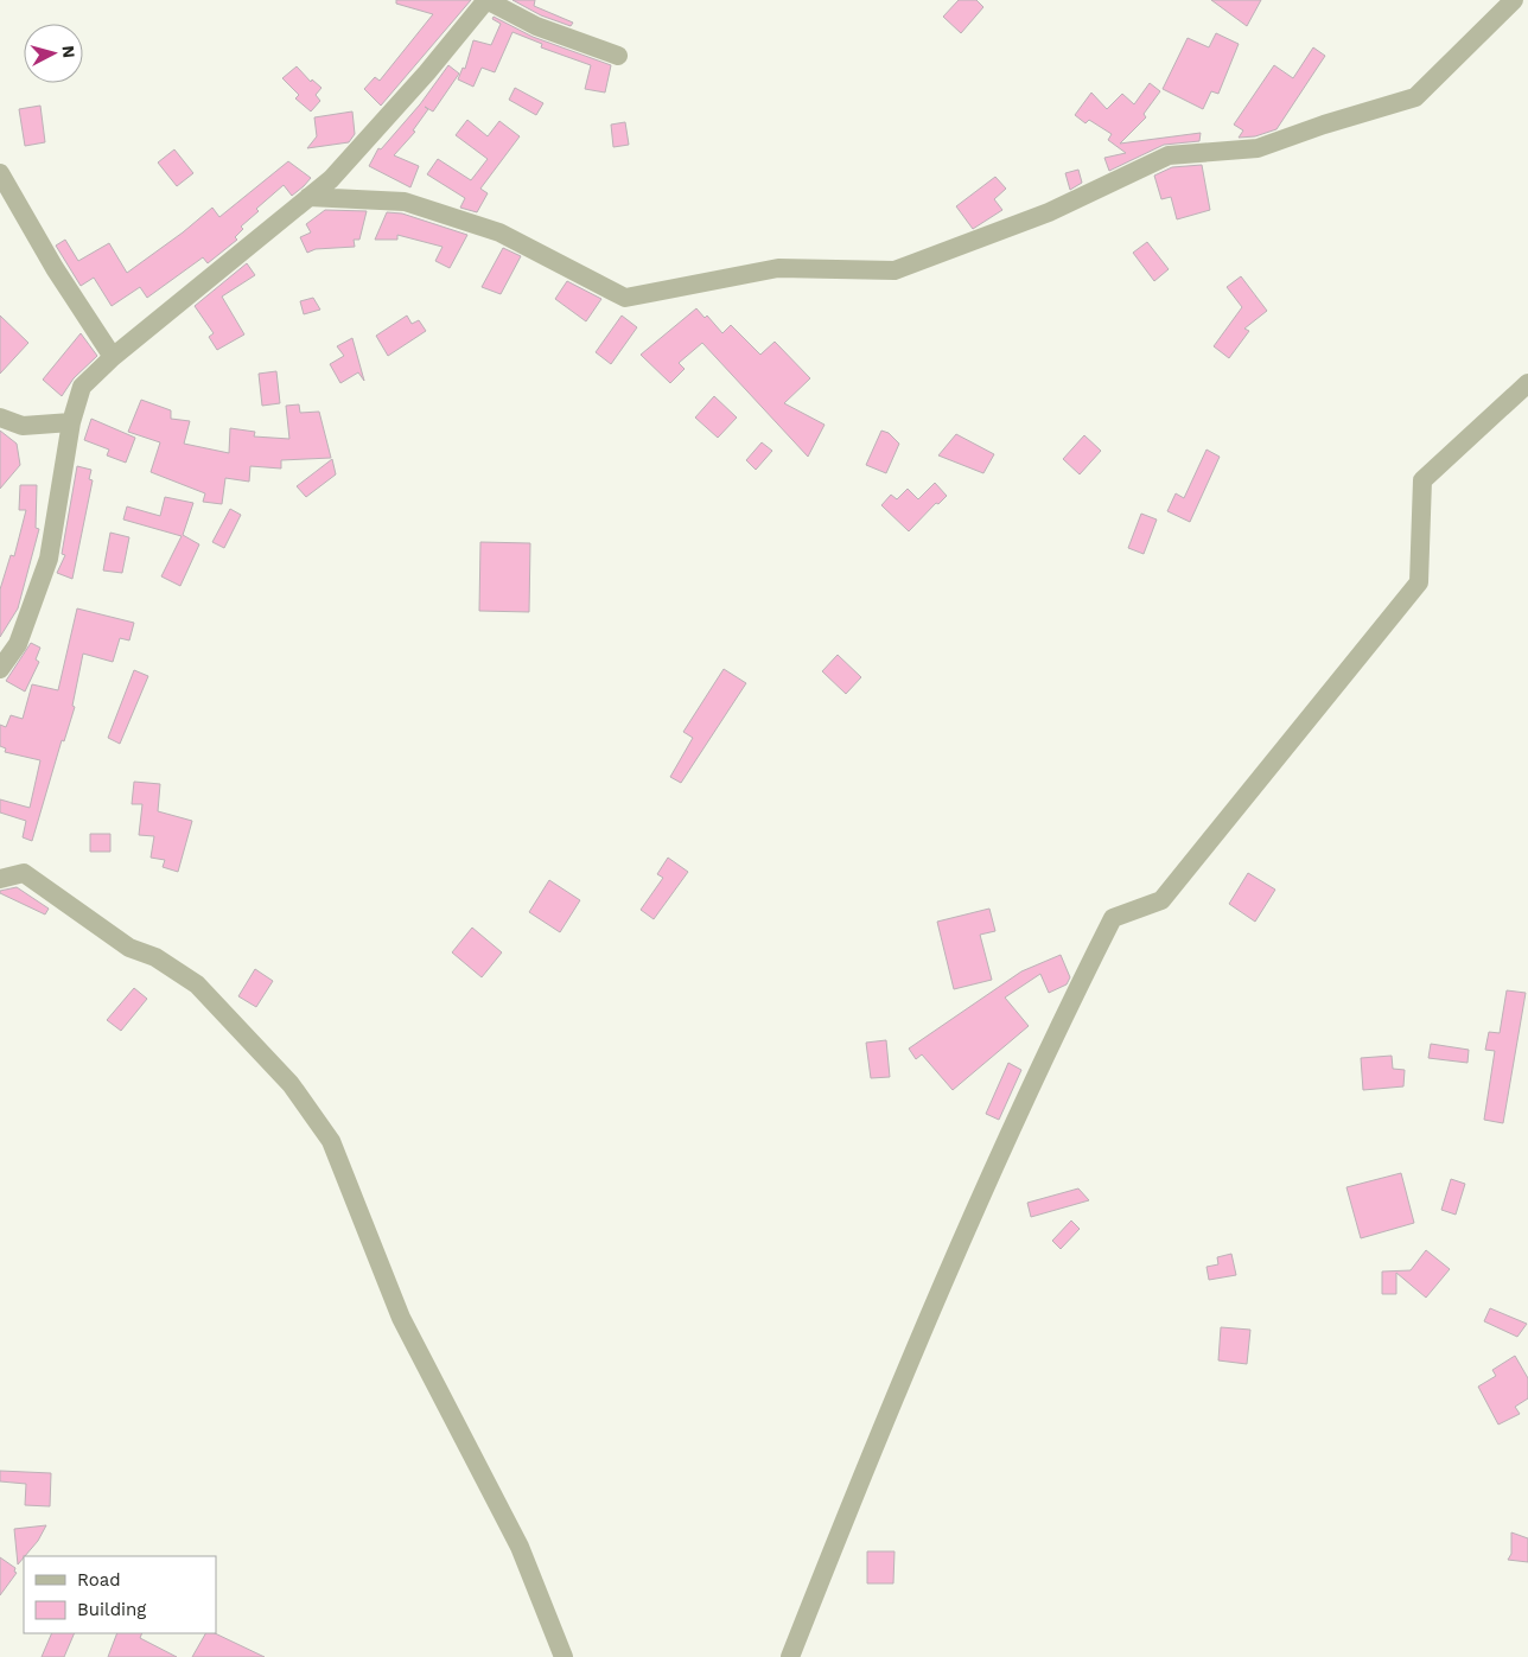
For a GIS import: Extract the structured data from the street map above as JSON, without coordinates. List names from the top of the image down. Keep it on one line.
{"legend":["Road","Building"],"north":"right"}
